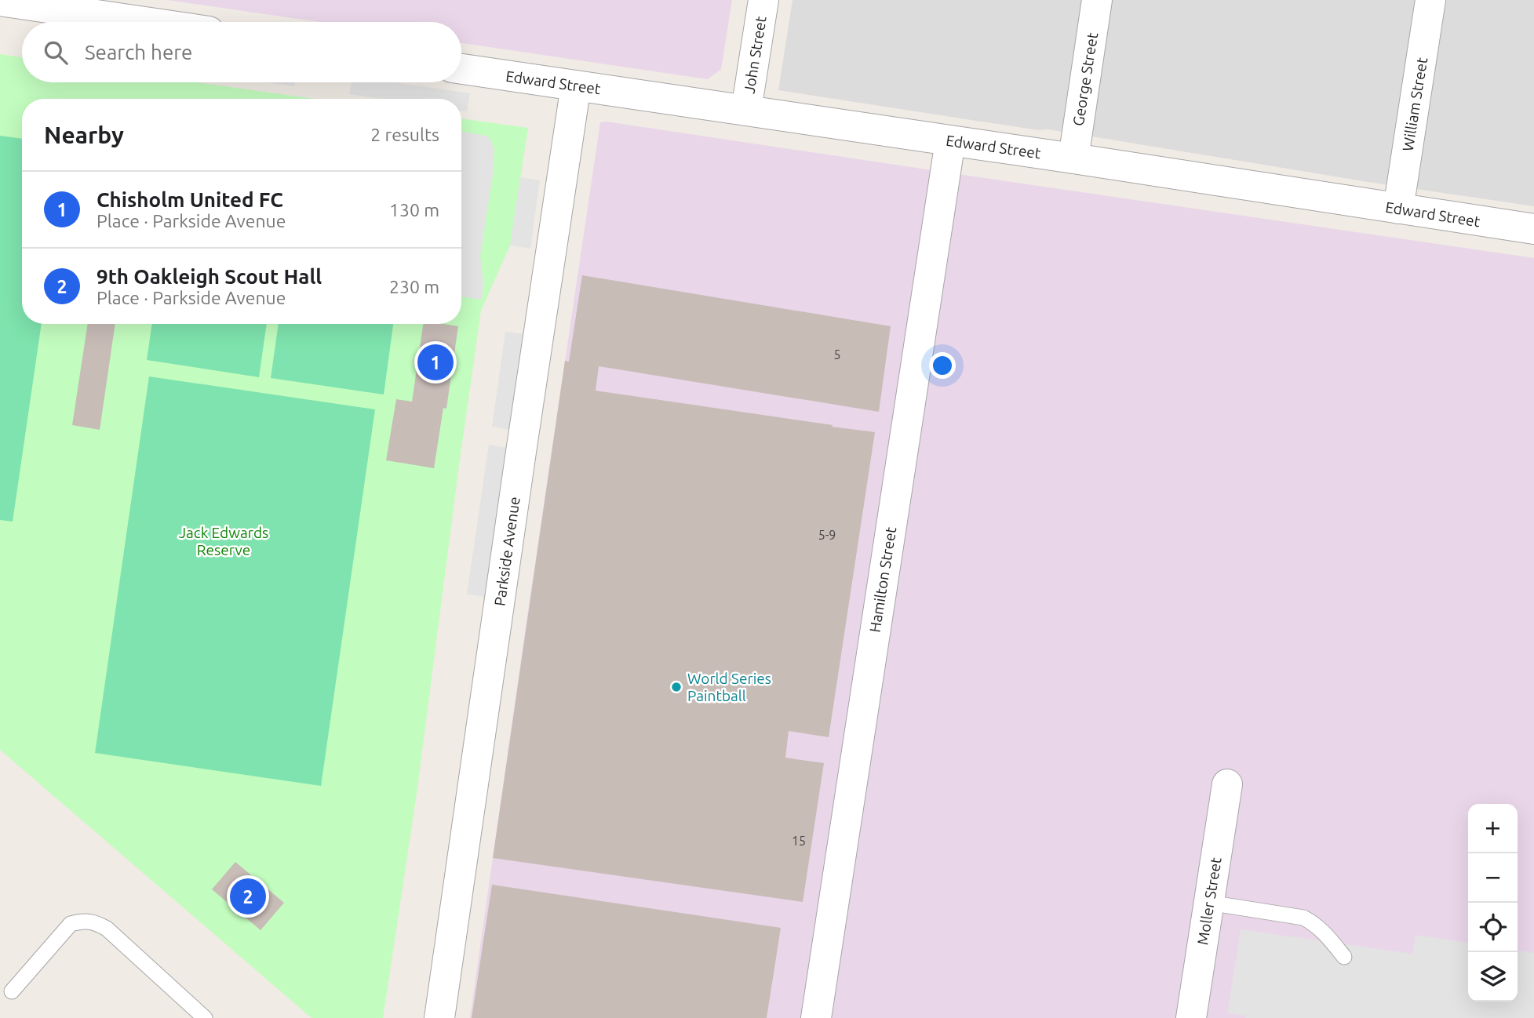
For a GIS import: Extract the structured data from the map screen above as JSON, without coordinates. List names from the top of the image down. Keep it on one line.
{"streets":{"street":["John Street","George Street","Edward Street","William Street","Parkside Avenue","Hamilton Street","Moller Street"]},"crossings":[["John Street","Edward Street"],["George Street","Edward Street"],["Edward Street","William Street"],["Edward Street","Parkside Avenue"],["Edward Street","Hamilton Street"]],"parks":["Jack Edwards Reserve"],"places":["World Series Paintball"],"house_numbers":["5","5-9","15"],"page":{"search":"Search here","heading":["Nearby","2 results"],"list":[{"mark":"1","name":"Chisholm United FC","note":"Place · Parkside Avenue","value":"130 m"},{"mark":"2","name":"9th Oakleigh Scout Hall","note":"Place · Parkside Avenue","value":"230 m"}],"pins":["1","2"],"map_buttons":["+","−"]}}
